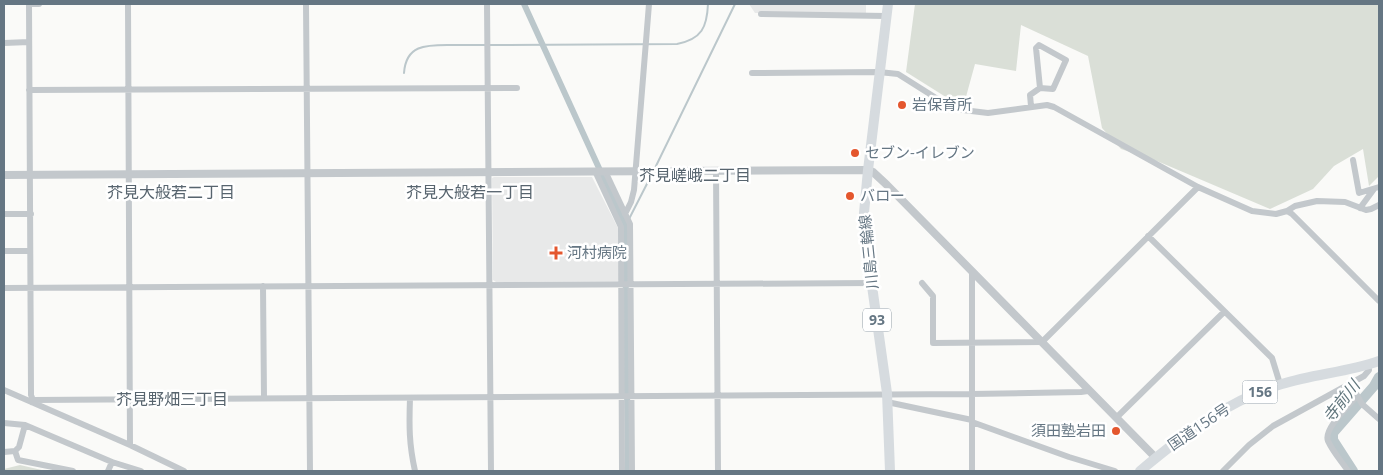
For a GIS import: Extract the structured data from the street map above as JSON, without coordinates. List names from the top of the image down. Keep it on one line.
{"streets":{"main road":["川島三輪線","93","156","国道156号"]},"districts":["芥見嵯峨二丁目","芥見大般若二丁目","芥見大般若一丁目","芥見野畑三丁目"],"water":["寺前川"],"places":{"other":["岩保育所","セブン-イレブン","バロー","須田塾岩田"],"health":["河村病院"]}}
